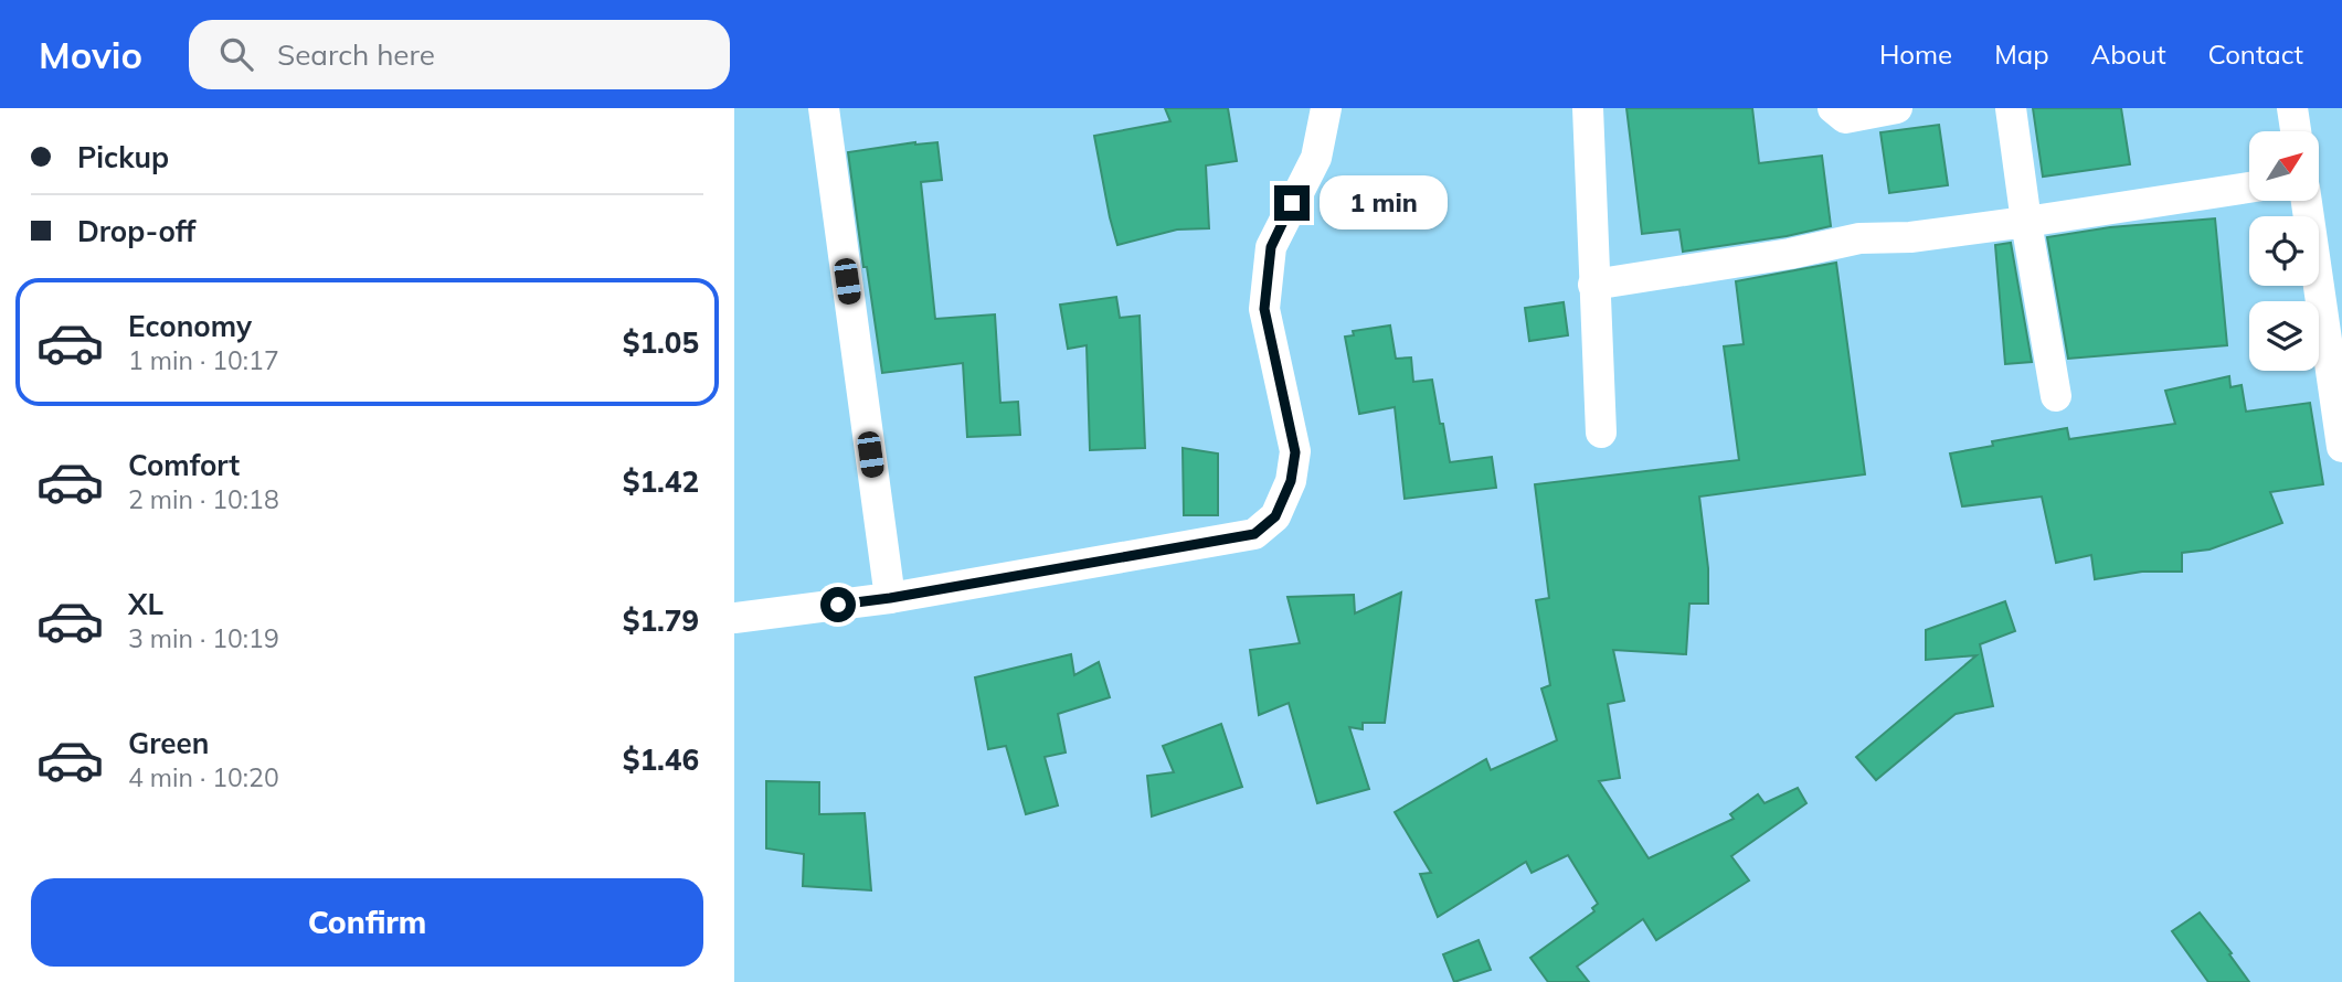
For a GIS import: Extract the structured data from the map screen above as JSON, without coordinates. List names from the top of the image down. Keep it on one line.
{"north":"top right","page":{"header":"Movio","search":"Search here","nav":["Home","Map","About","Contact"],"banner":["Pickup","Drop-off"],"bubble":"1 min","list":[{"name":"Economy","note":"1 min · 10:17","value":"$1.05"},{"name":"Comfort","note":"2 min · 10:18","value":"$1.42"},{"name":"XL","note":"3 min · 10:19","value":"$1.79"},{"name":"Green","note":"4 min · 10:20","value":"$1.46"}],"buttons":"Confirm"}}
